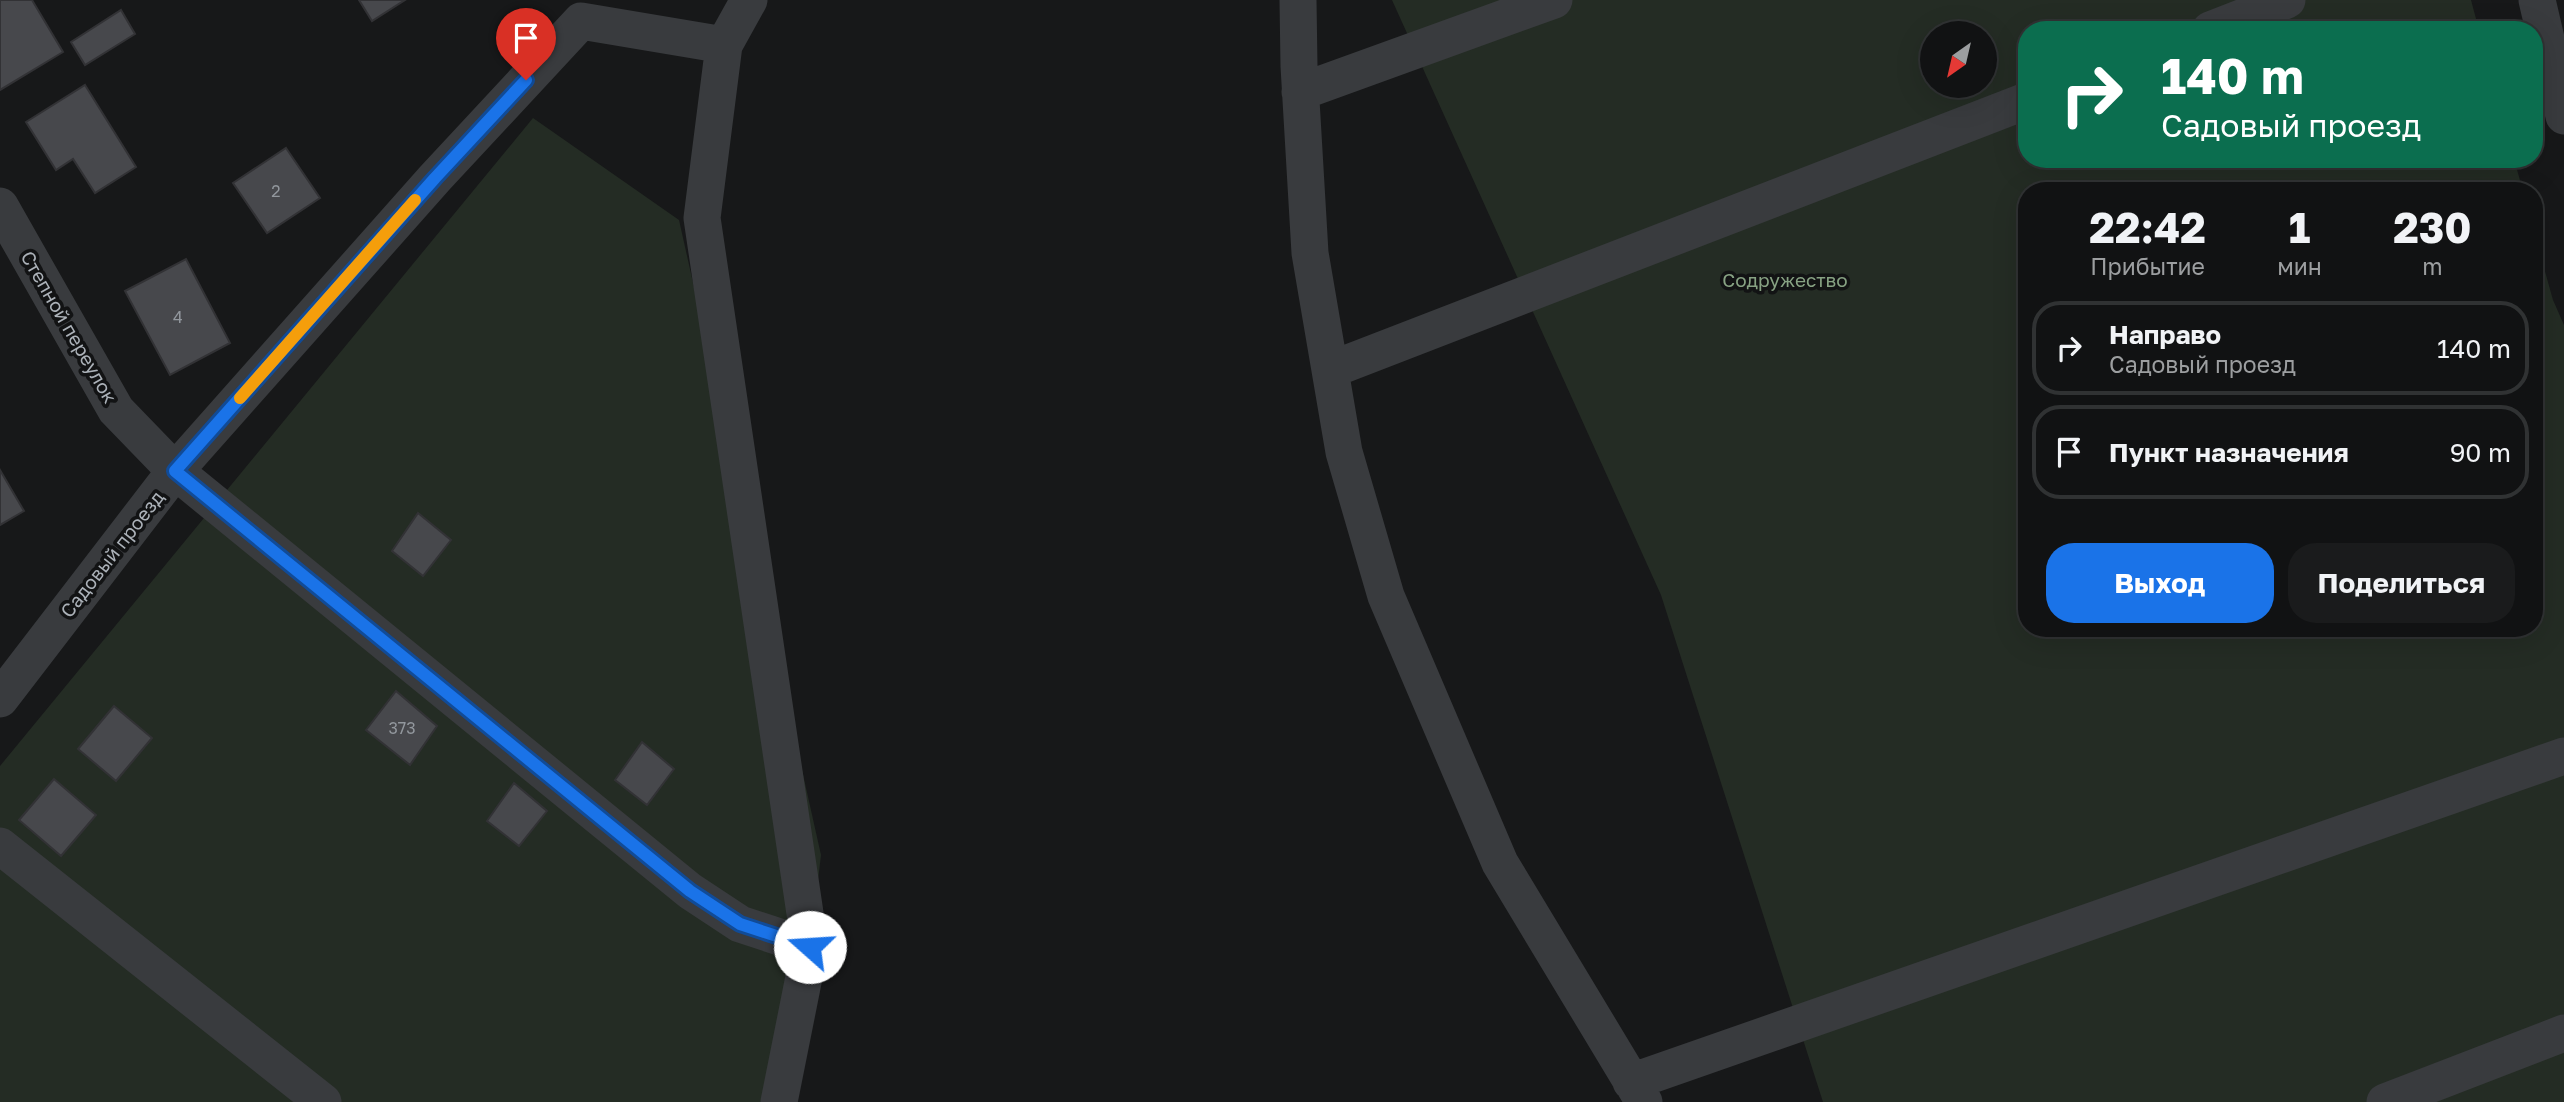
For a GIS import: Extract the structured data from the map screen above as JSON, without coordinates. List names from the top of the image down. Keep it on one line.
{"streets":{"street":["Степной переулок","Садовый проезд"]},"crossings":[["Степной переулок","Садовый проезд"]],"parks":["Содружество"],"house_numbers":["2","4","373"],"north":"bottom left","page":{"turn":["140 m","Садовый проезд"],"eta":["22:42","Прибытие","1","мин","230","m"],"list":[{"name":"Направо","note":"Садовый проезд","value":"140 m"},{"name":"Пункт назначения","value":"90 m"}],"buttons":["Выход","Поделиться"]}}
